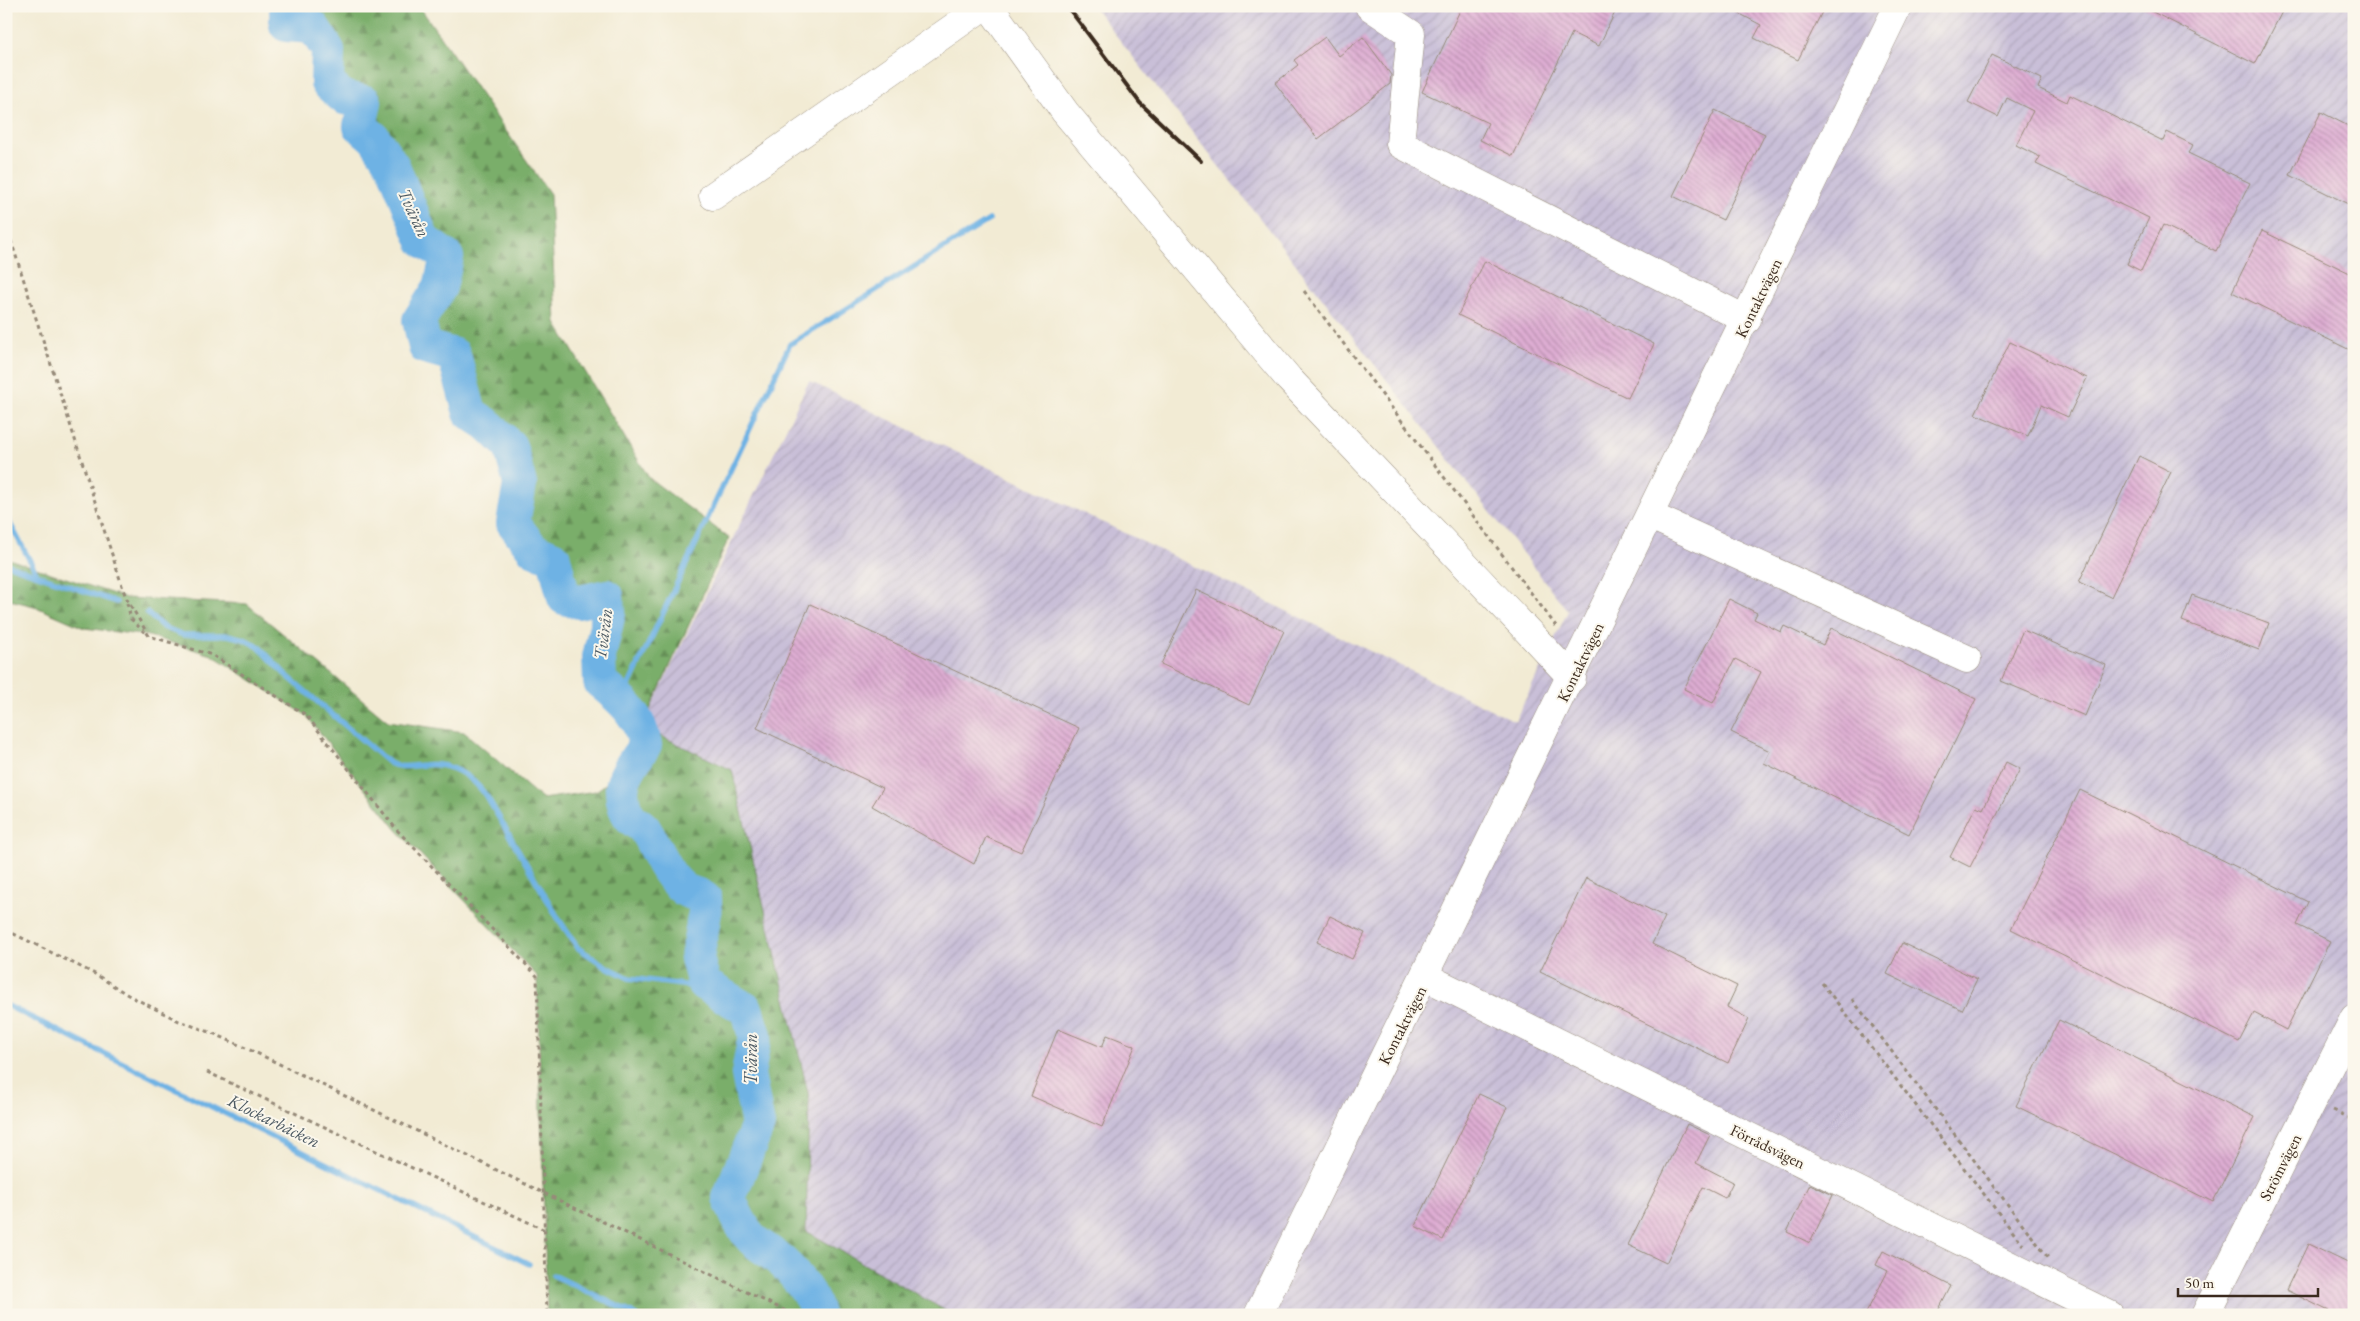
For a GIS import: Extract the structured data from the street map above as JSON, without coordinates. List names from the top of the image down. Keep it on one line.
{"streets":{"street":["Kontaktvägen","Förrådsvägen","Strömvägen"]},"crossings":[["Kontaktvägen","Förrådsvägen"]],"water":["Tvärån","Klockarbäcken"],"scale_bar":"50 m"}
